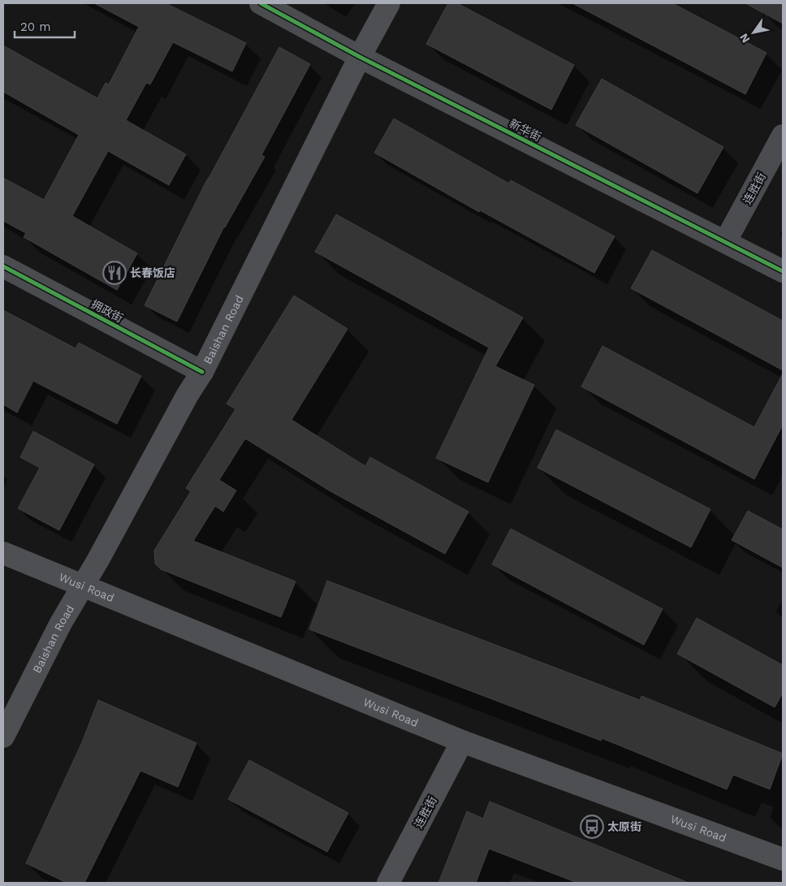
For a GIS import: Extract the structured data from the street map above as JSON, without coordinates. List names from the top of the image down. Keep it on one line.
{"streets":{"main road":["连胜街","Baishan Road","Wusi Road"],"street":["新华街","拥政街"]},"crossings":[["新华街","连胜街"],["新华街","Baishan Road"],["连胜街","Wusi Road"],["拥政街","Baishan Road"],["Baishan Road","Wusi Road"]],"places":{"restaurant":["长春饭店"],"bus stop":["太原街"]},"scale_bar":"20 m","north":"bottom left"}
